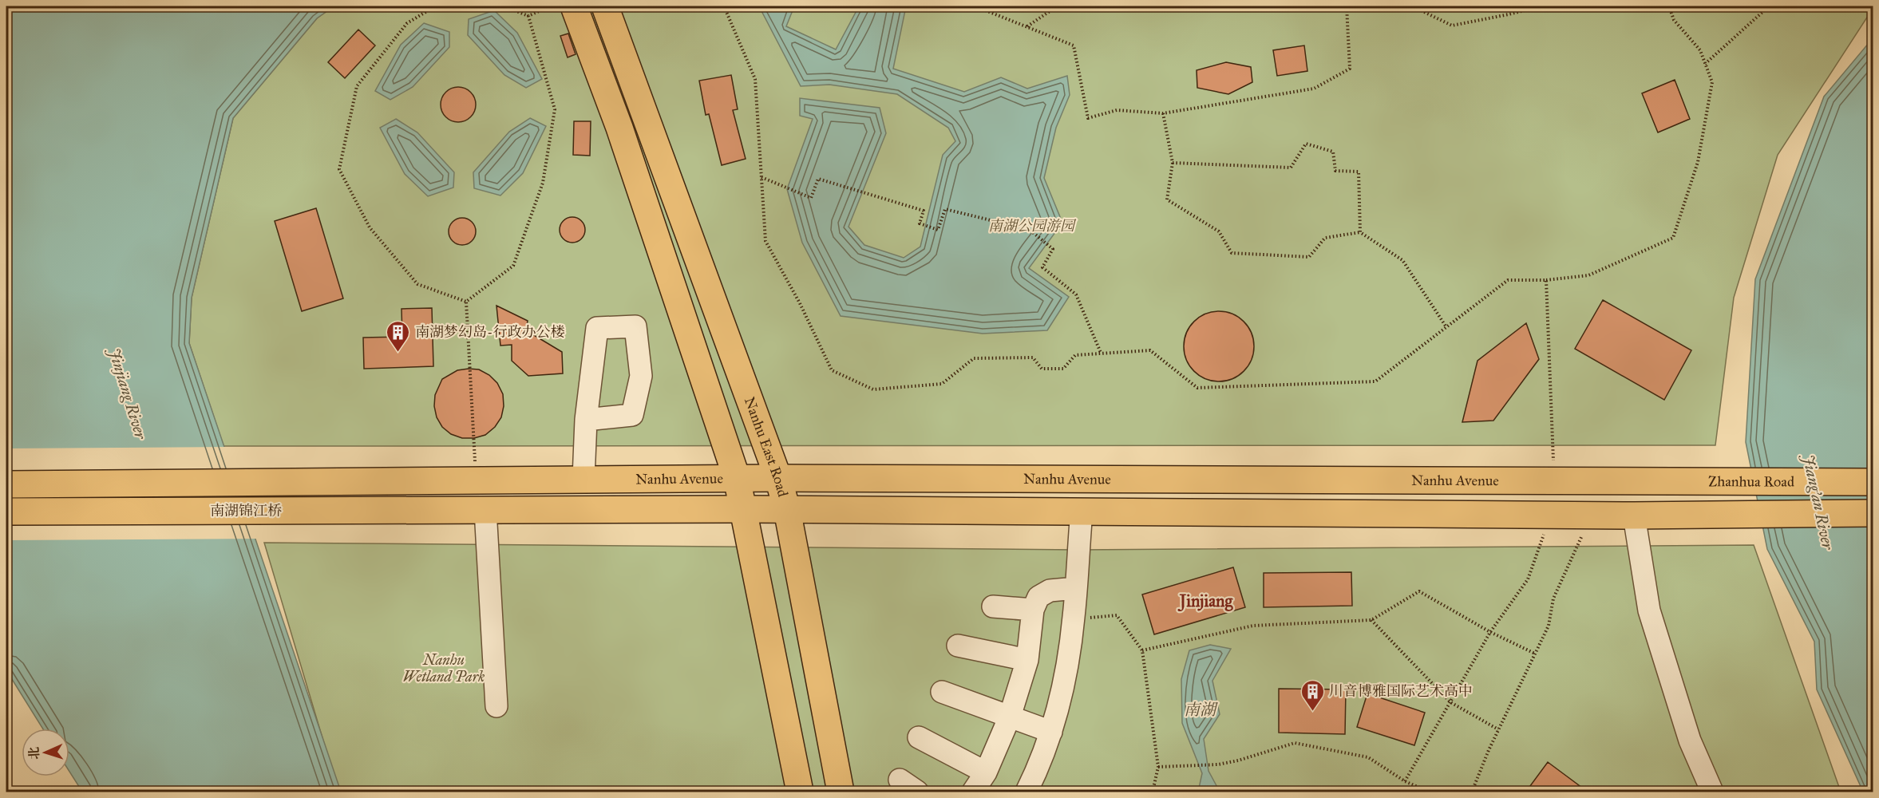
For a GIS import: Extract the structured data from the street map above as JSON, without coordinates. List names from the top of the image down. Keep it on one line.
{"streets":{"main road":["Nanhu East Road","Nanhu Avenue","Zhanhua Road","南湖锦江桥"]},"crossings":[["Nanhu East Road","Nanhu Avenue"],["Nanhu Avenue","Zhanhua Road"],["Nanhu Avenue","南湖锦江桥"]],"districts":["Jinjiang"],"water":["Jinjiang River","Jiang'an River","南湖"],"parks":["南湖公园游园","Nanhu Wetland Park"],"places":{"building":["南湖梦幻岛-行政办公楼","川音博雅国际艺术高中"]},"north":"left"}
